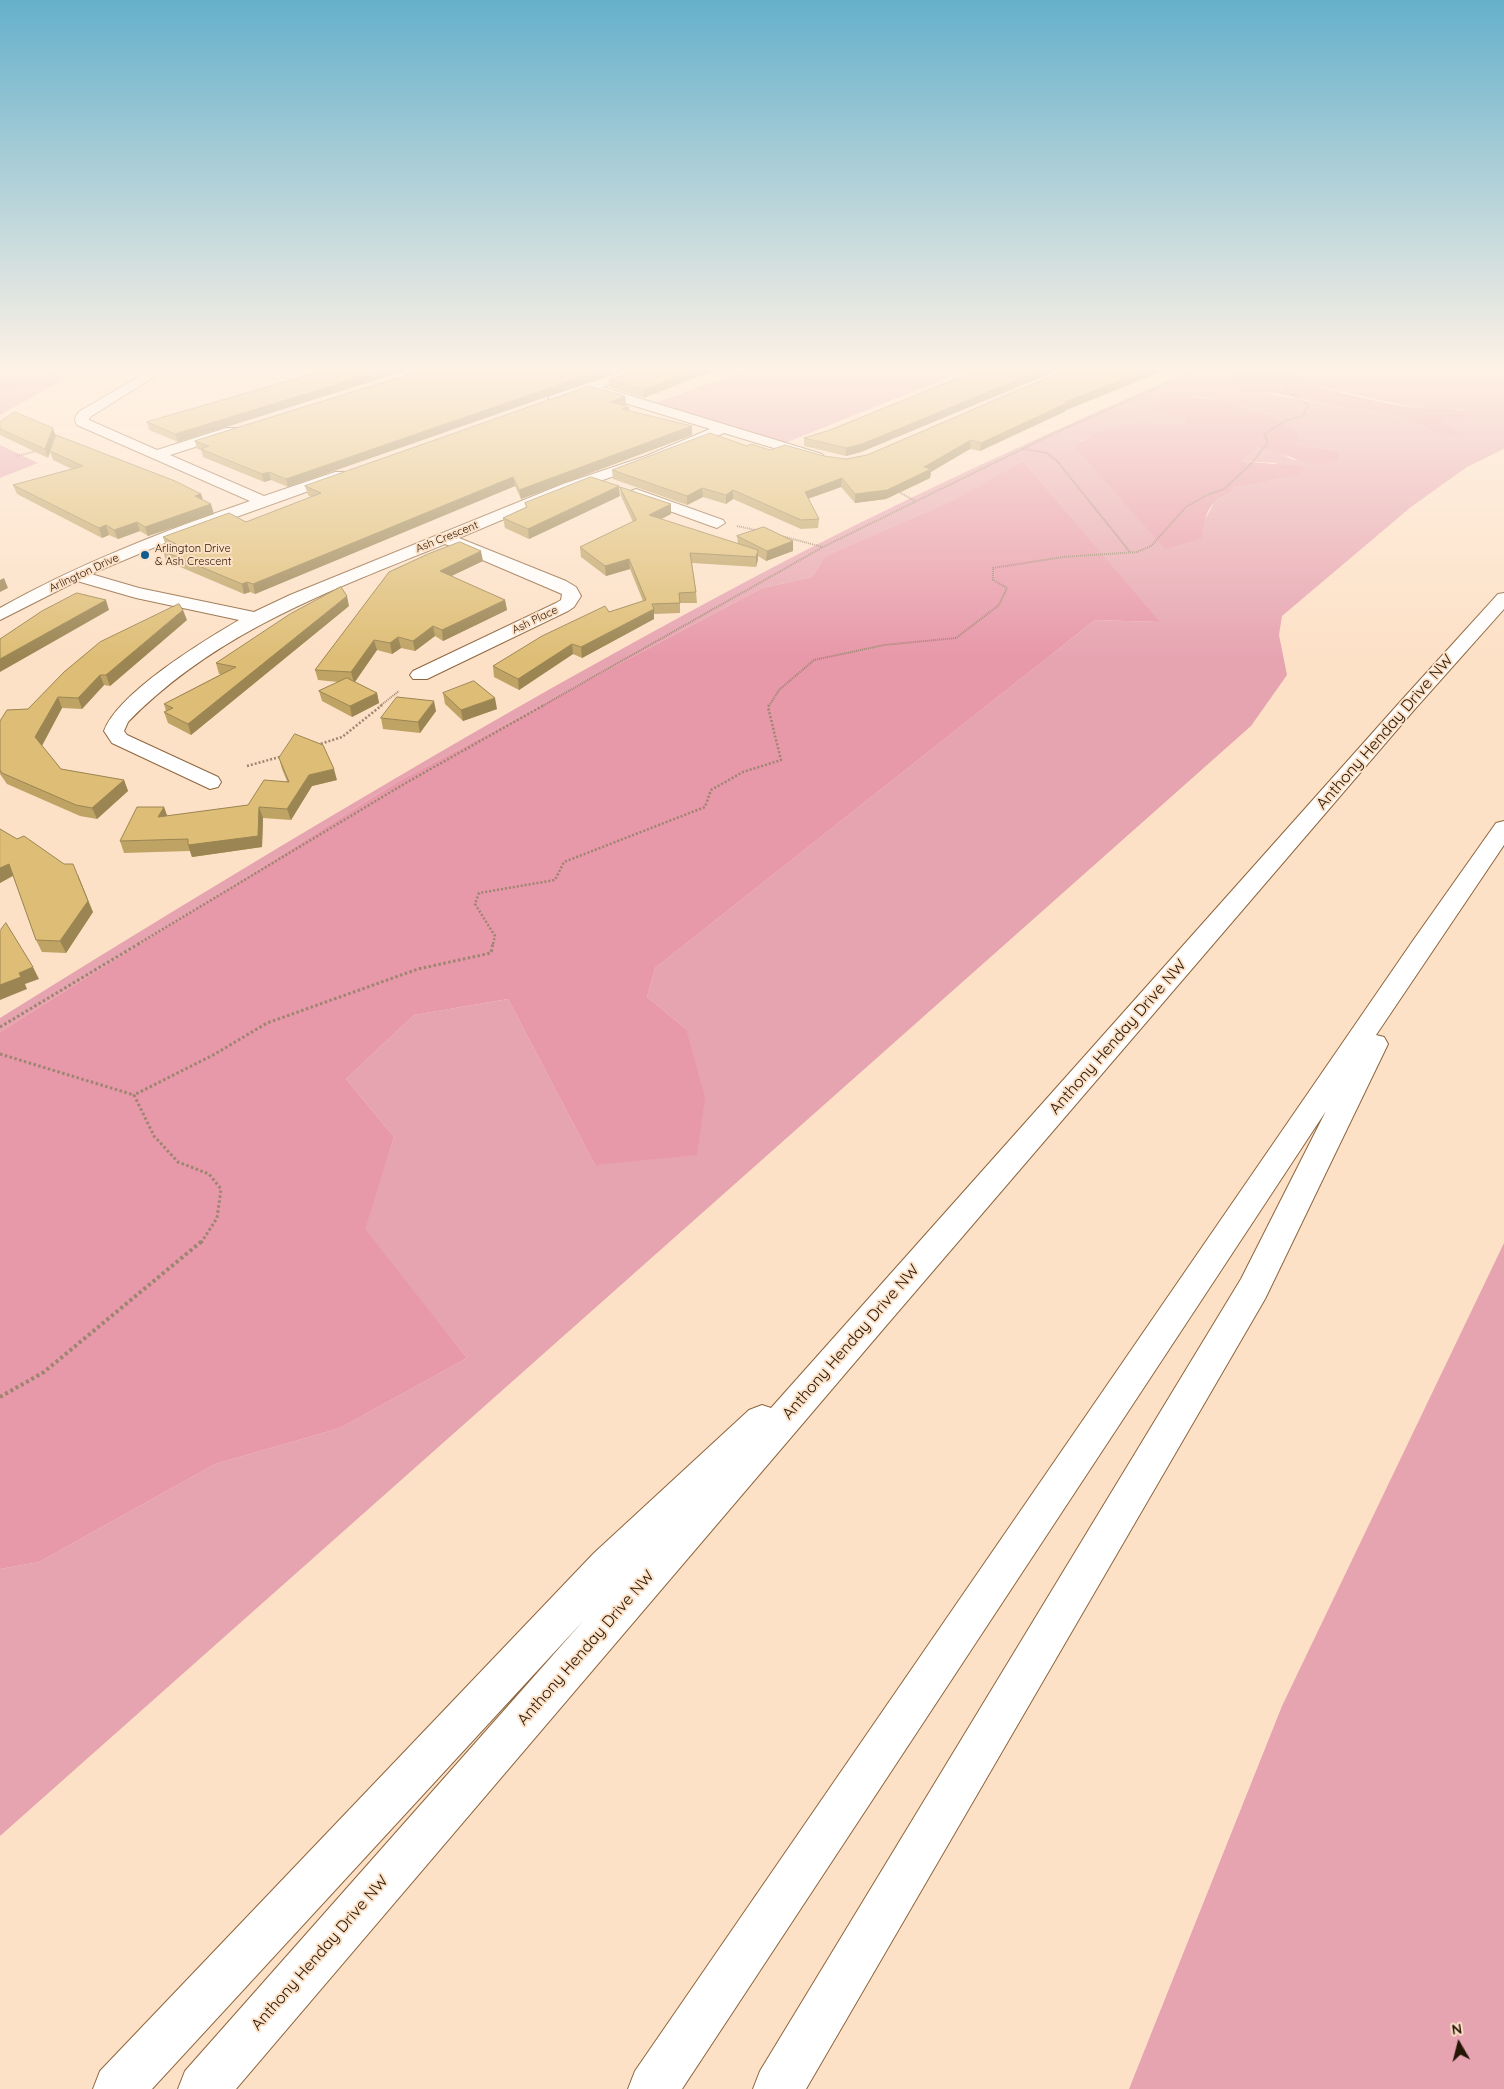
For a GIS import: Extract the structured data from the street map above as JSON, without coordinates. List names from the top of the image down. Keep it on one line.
{"streets":{"main road":["Ash Crescent","Arlington Drive","Ash Place","Anthony Henday Drive NW"]},"crossings":[["Ash Crescent","Ash Place"]],"places":["Arlington Drive & Ash Crescent"],"north":"top"}
